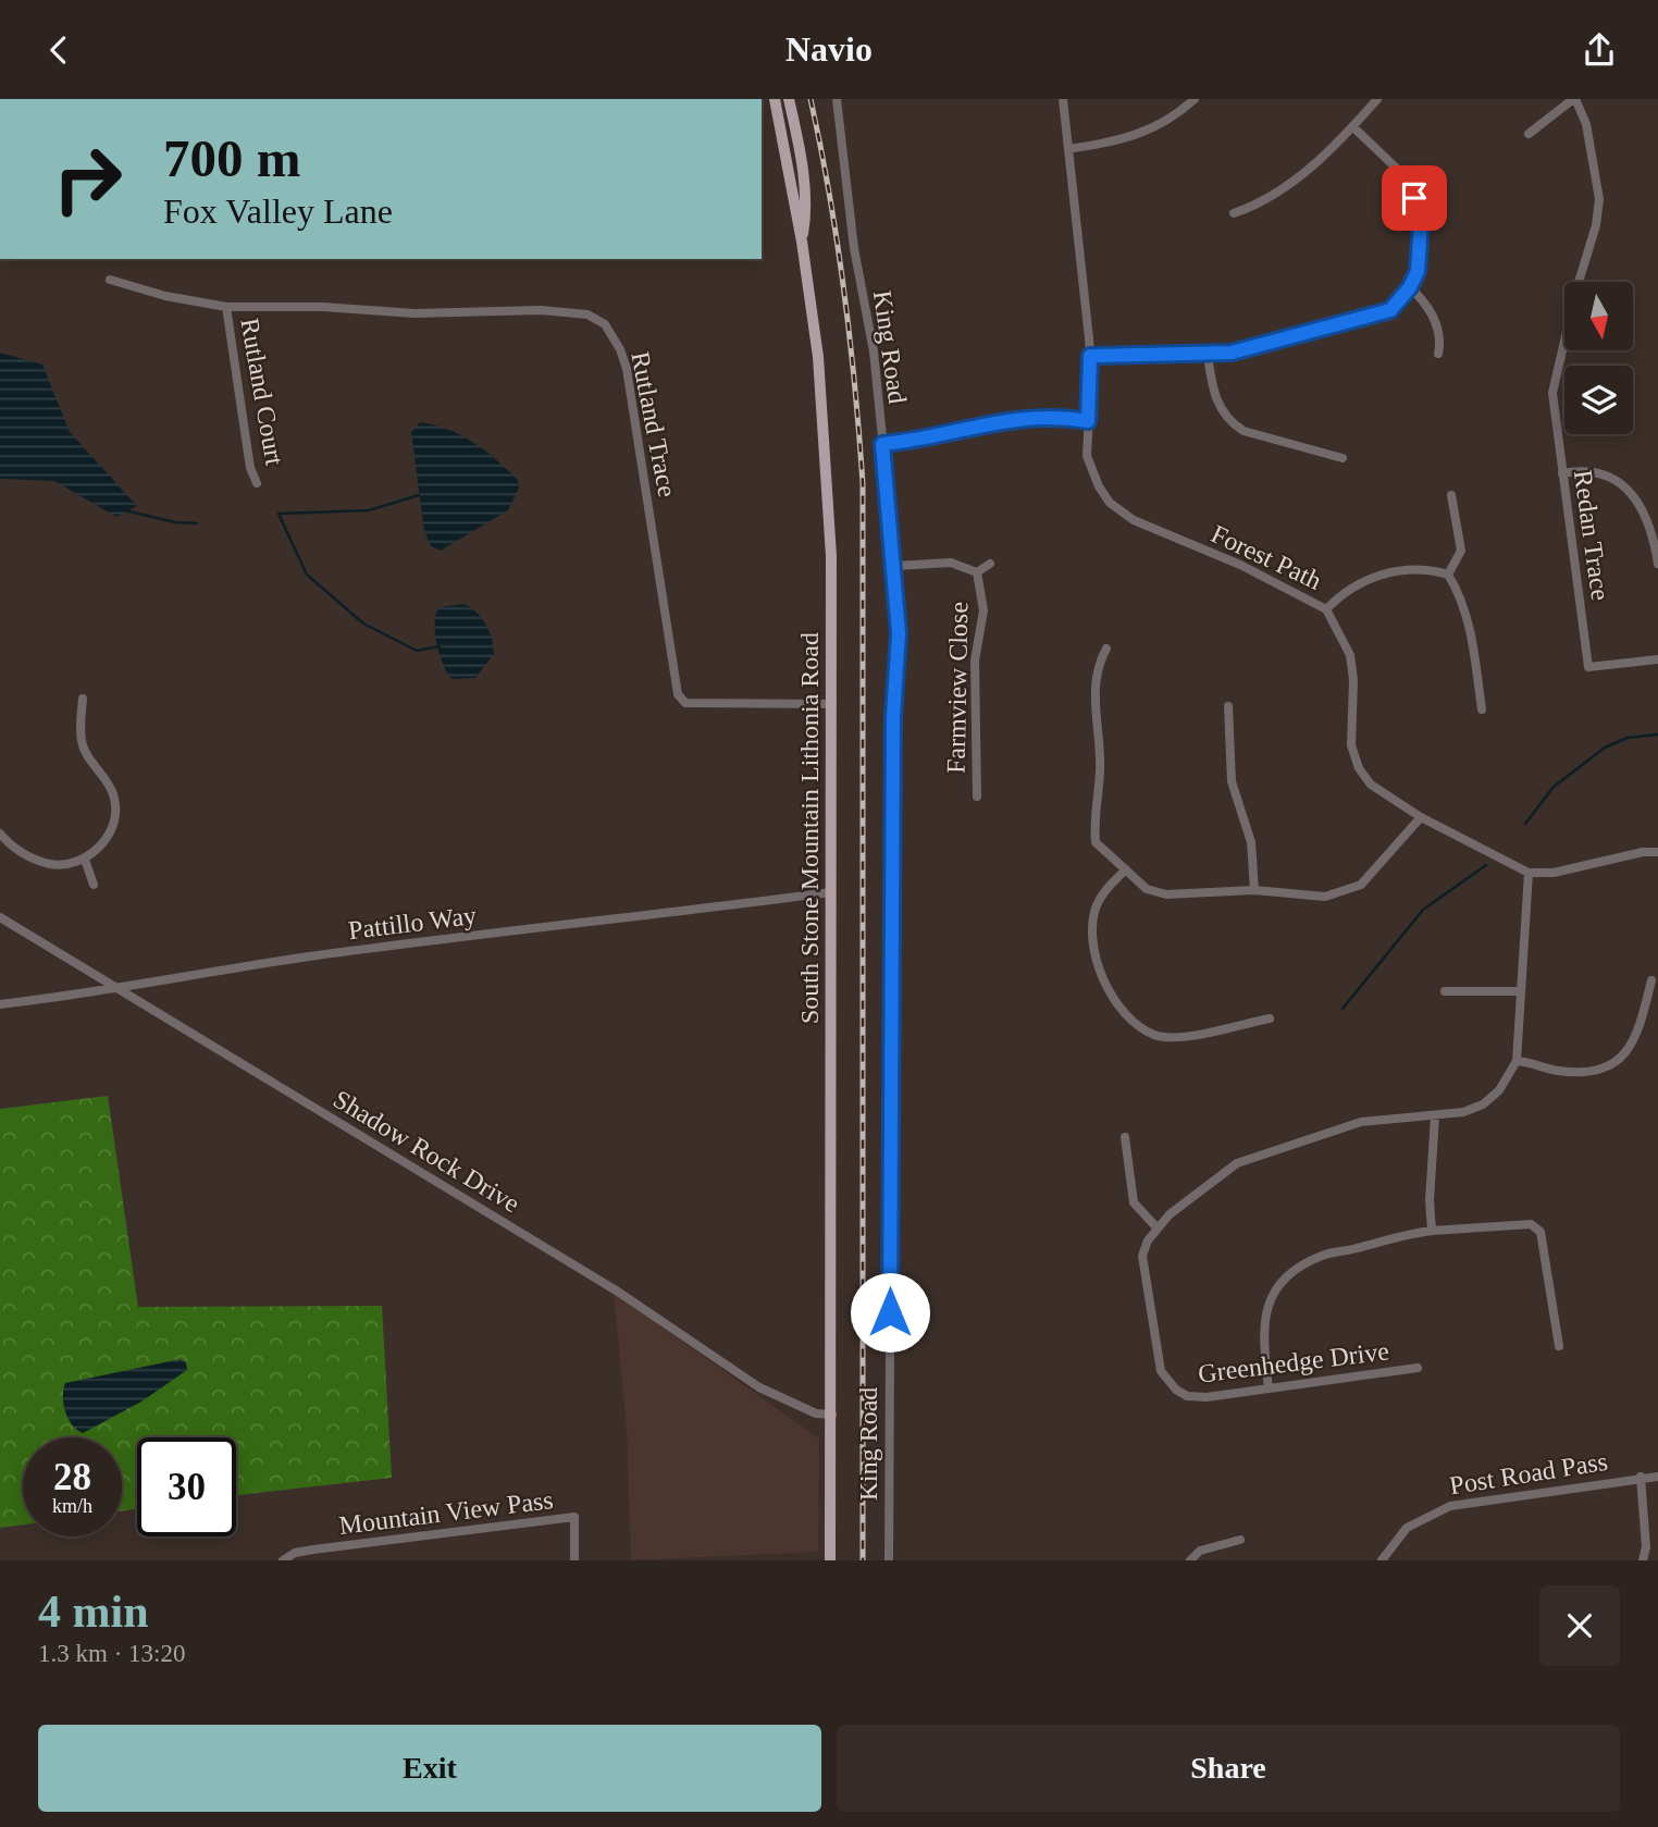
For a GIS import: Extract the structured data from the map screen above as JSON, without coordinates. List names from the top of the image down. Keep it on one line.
{"streets":{"main road":["South Stone Mountain Lithonia Road"],"street":["King Road","Rutland Court","Rutland Trace","Redan Trace","Forest Path","Farmview Close","Pattillo Way","Shadow Rock Drive","Greenhedge Drive","Post Road Pass","Mountain View Pass"]},"crossings":[["King Road","Farmview Close"],["Rutland Court","Rutland Trace"],["Rutland Trace","South Stone Mountain Lithonia Road"],["South Stone Mountain Lithonia Road","Pattillo Way"],["South Stone Mountain Lithonia Road","Shadow Rock Drive"],["Pattillo Way","Shadow Rock Drive"]],"north":"bottom","page":{"header":"Navio","turn":["700 m","Fox Valley Lane"],"speed":"28 km/h","limit":"30","heading":["4 min","1.3 km · 13:20"],"buttons":["Exit","Share"]}}
